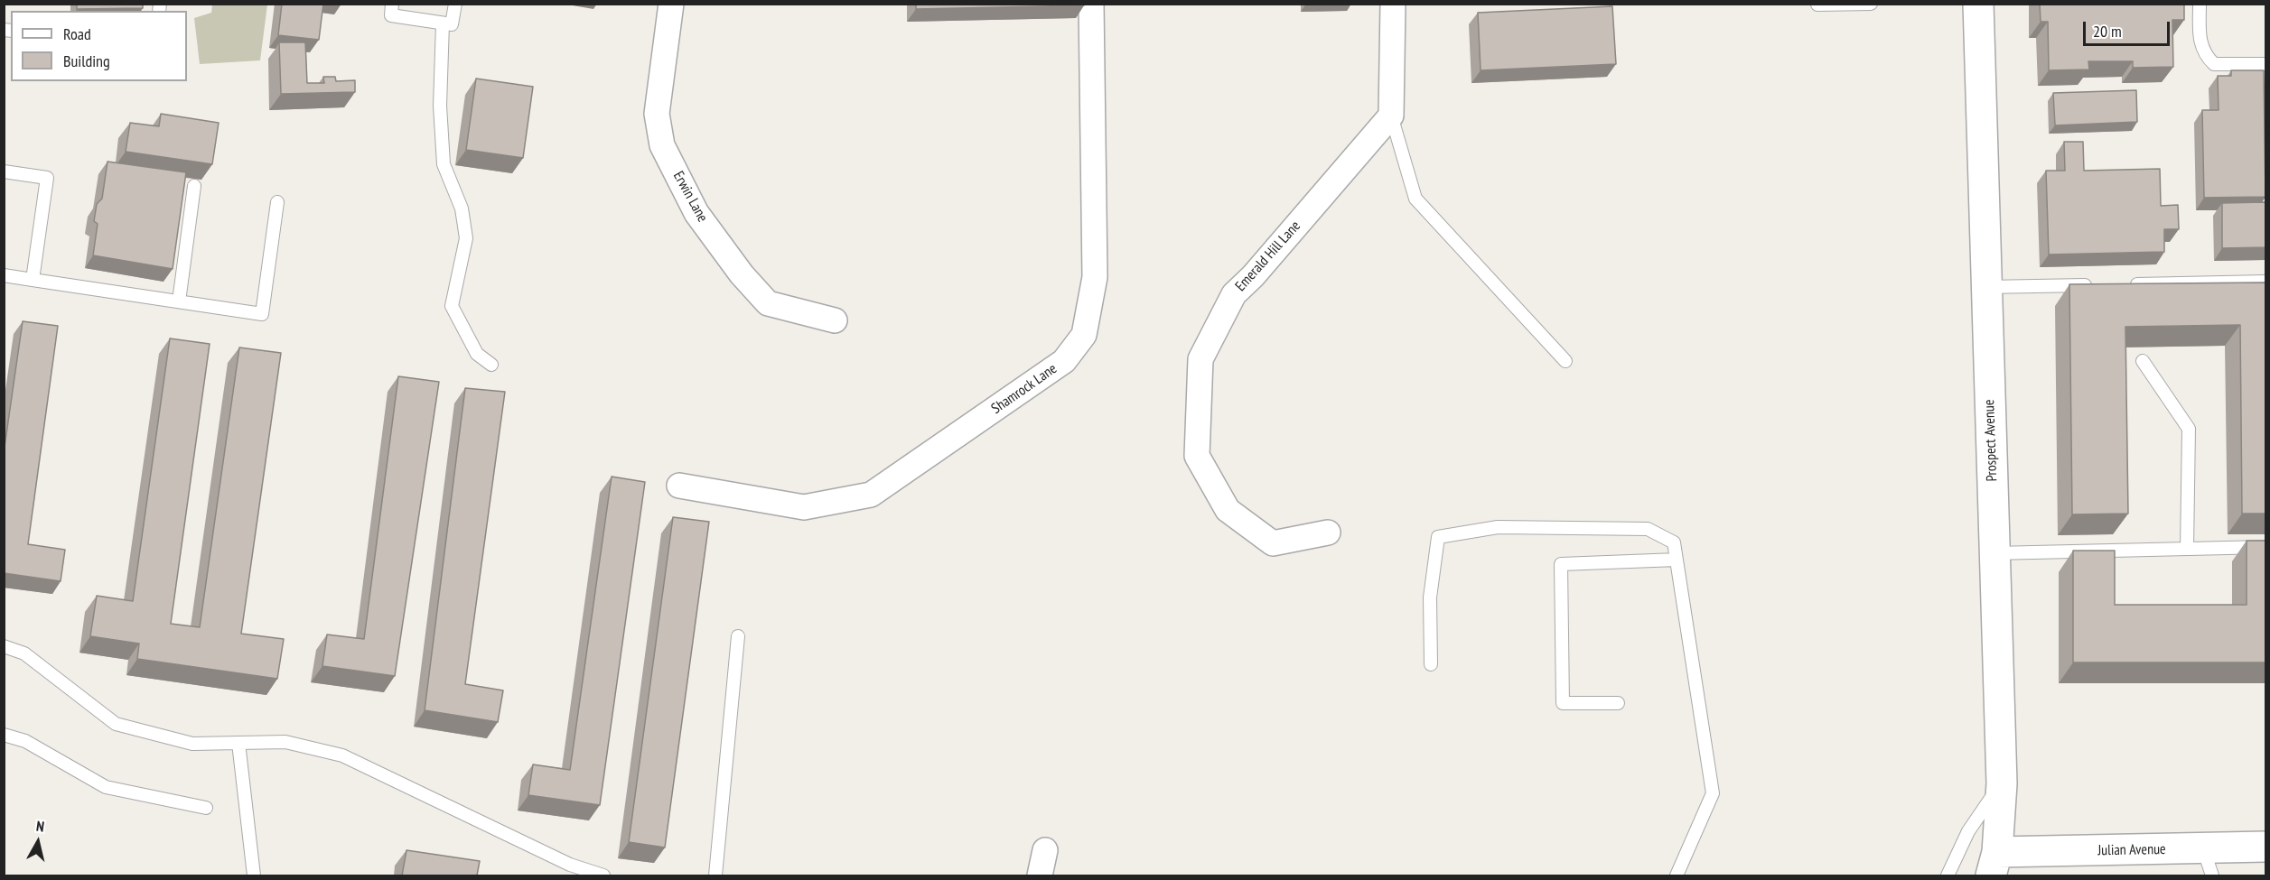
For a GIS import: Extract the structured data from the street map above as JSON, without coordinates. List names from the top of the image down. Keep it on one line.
{"streets":{"street":["Erwin Lane","Emerald Hill Lane","Shamrock Lane","Prospect Avenue","Julian Avenue"]},"crossings":[["Prospect Avenue","Julian Avenue"]],"legend":["Road","Building"],"scale_bar":"20 m","north":"top"}
